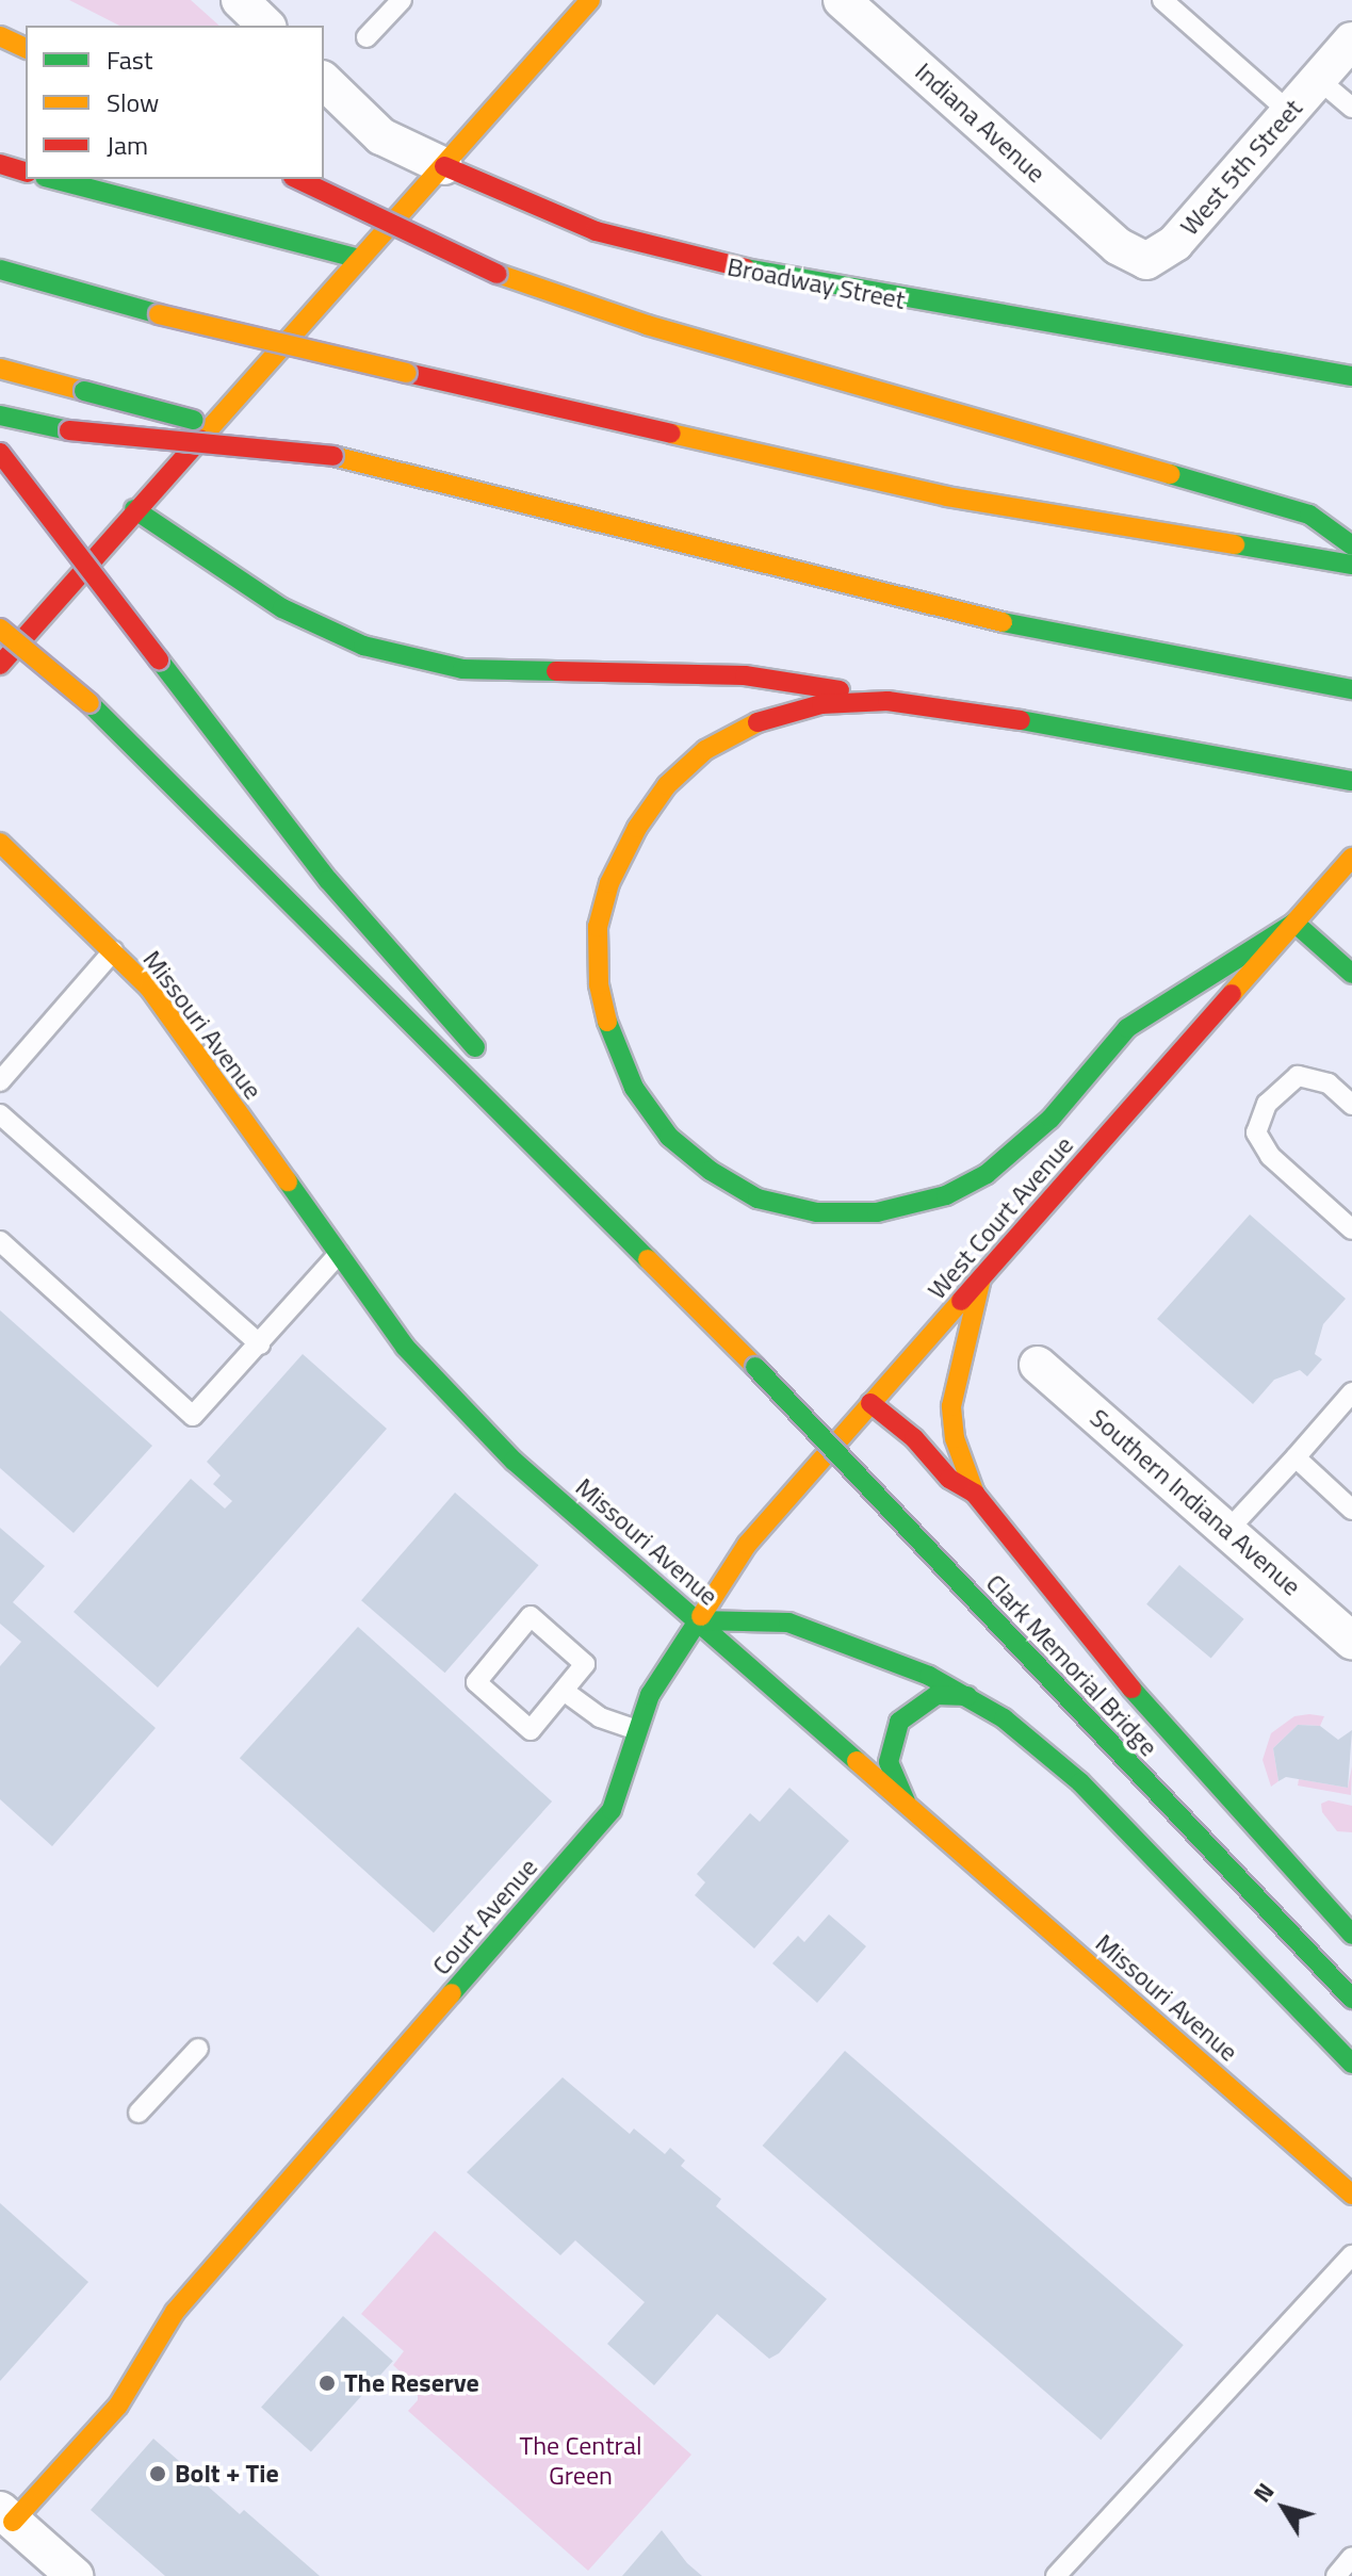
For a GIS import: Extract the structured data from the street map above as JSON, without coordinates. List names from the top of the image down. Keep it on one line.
{"streets":{"main road":["Broadway Street","Missouri Avenue","West Court Avenue","Clark Memorial Bridge","Court Avenue"],"street":["Indiana Avenue","West 5th Street","Southern Indiana Avenue"]},"crossings":[["Indiana Avenue","West 5th Street"],["Missouri Avenue","West Court Avenue"],["Missouri Avenue","Court Avenue"],["West Court Avenue","Court Avenue"]],"parks":["The Central Green"],"places":["The Reserve","Bolt + Tie"],"legend":["Fast","Slow","Jam"],"north":"top left"}
